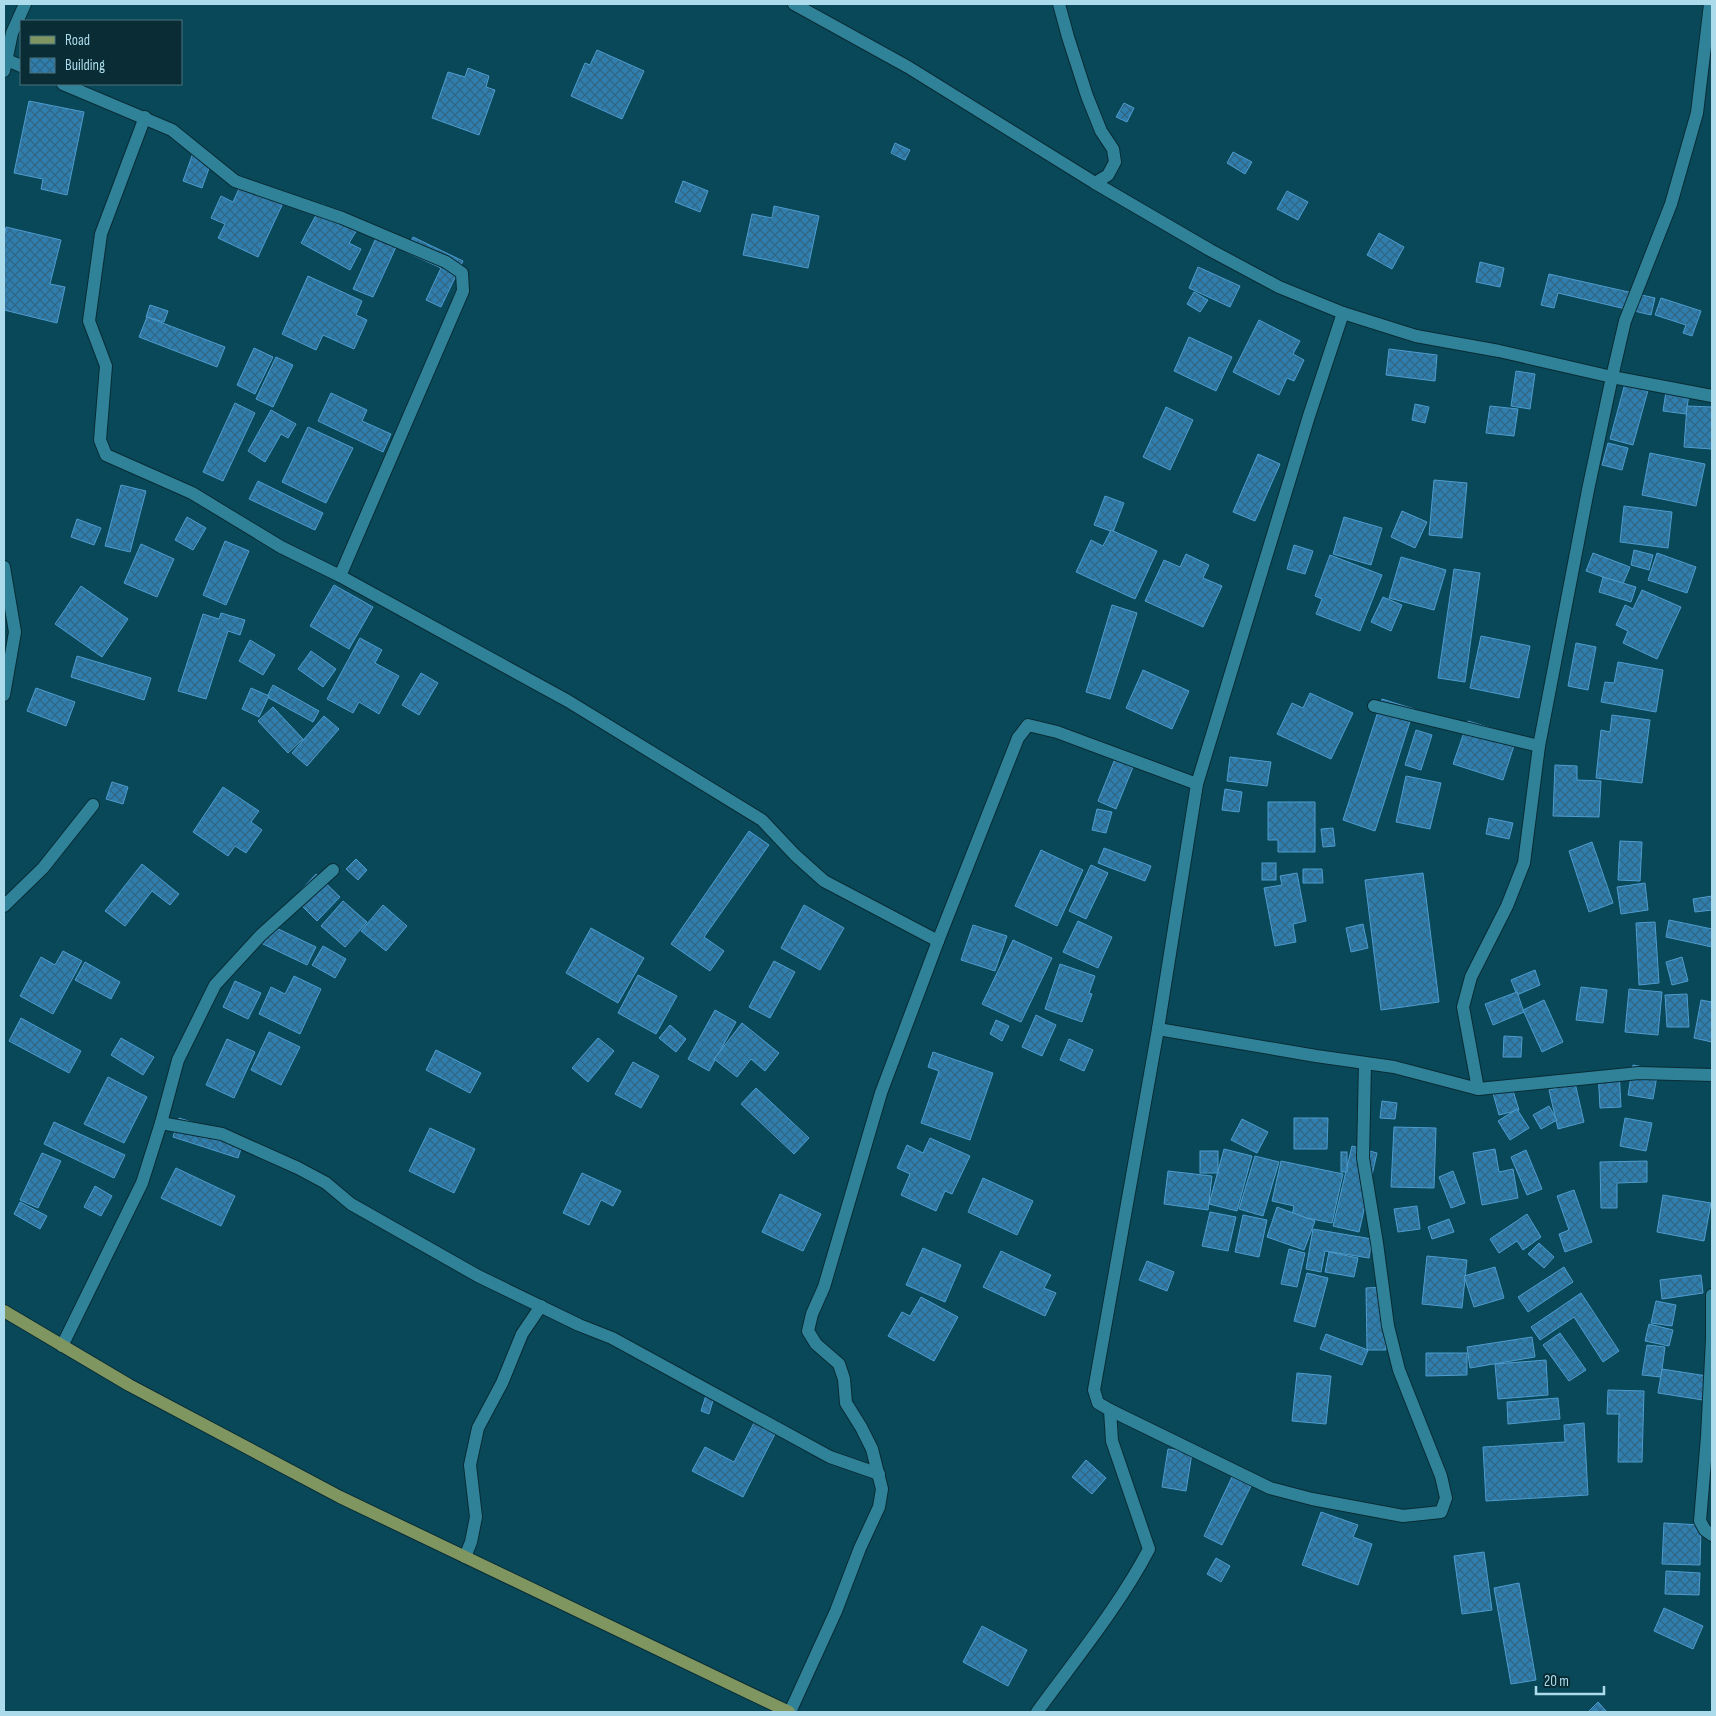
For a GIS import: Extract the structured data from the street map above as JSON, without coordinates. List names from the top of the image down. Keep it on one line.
{"legend":["Road","Building"],"scale_bar":"20 m"}
